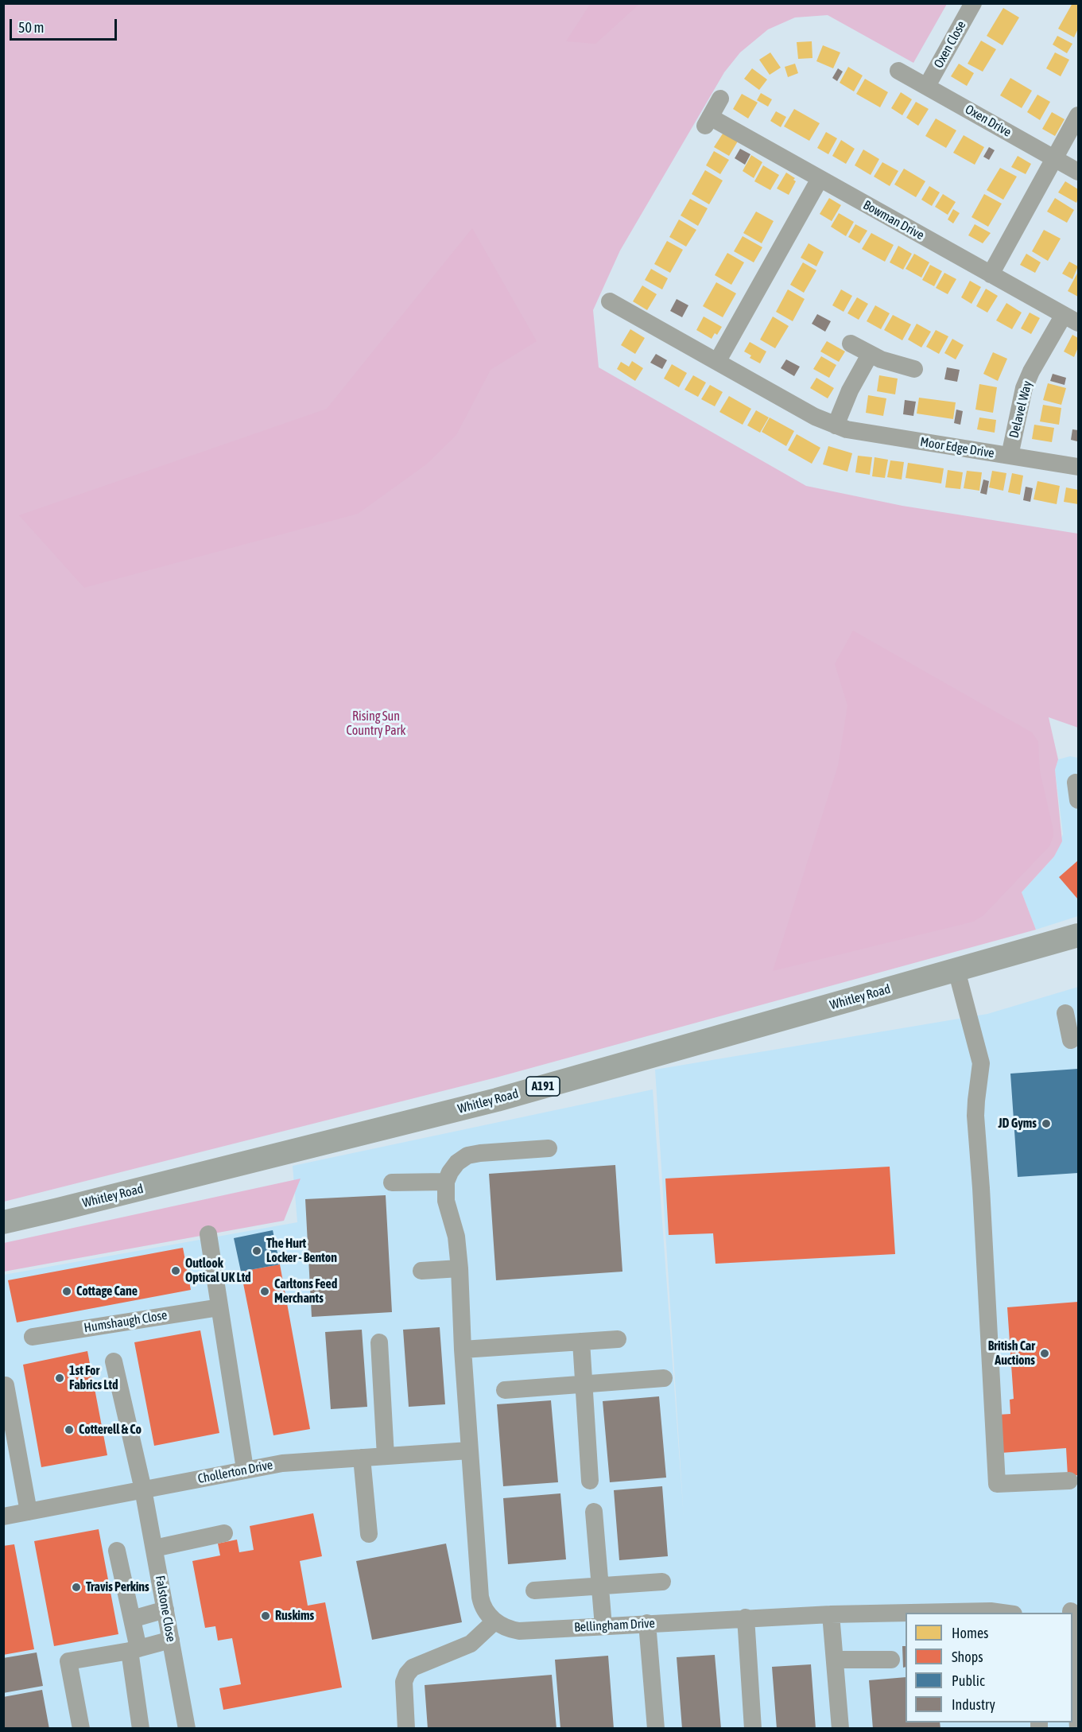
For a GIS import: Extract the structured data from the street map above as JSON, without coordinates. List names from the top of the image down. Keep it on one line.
{"streets":{"main road":["Whitley Road","A191"],"street":["Oxen Close","Oxen Drive","Bowman Drive","Delavel Way","Moor Edge Drive","Humshaugh Close","Chollerton Drive","Falstone Close","Bellingham Drive"]},"crossings":[["Oxen Close","Oxen Drive"],["Bowman Drive","Delavel Way"],["Delavel Way","Moor Edge Drive"],["Chollerton Drive","Falstone Close"]],"parks":["Rising Sun Country Park"],"places":["JD Gyms","The Hurt Locker - Benton","Outlook Optical UK Ltd","Cottage Cane","Carltons Feed Merchants","British Car Auctions","1st For Fabrics Ltd","Cotterell & Co","Travis Perkins","Ruskims"],"legend":["Homes","Shops","Public","Industry"],"scale_bar":"50 m"}
